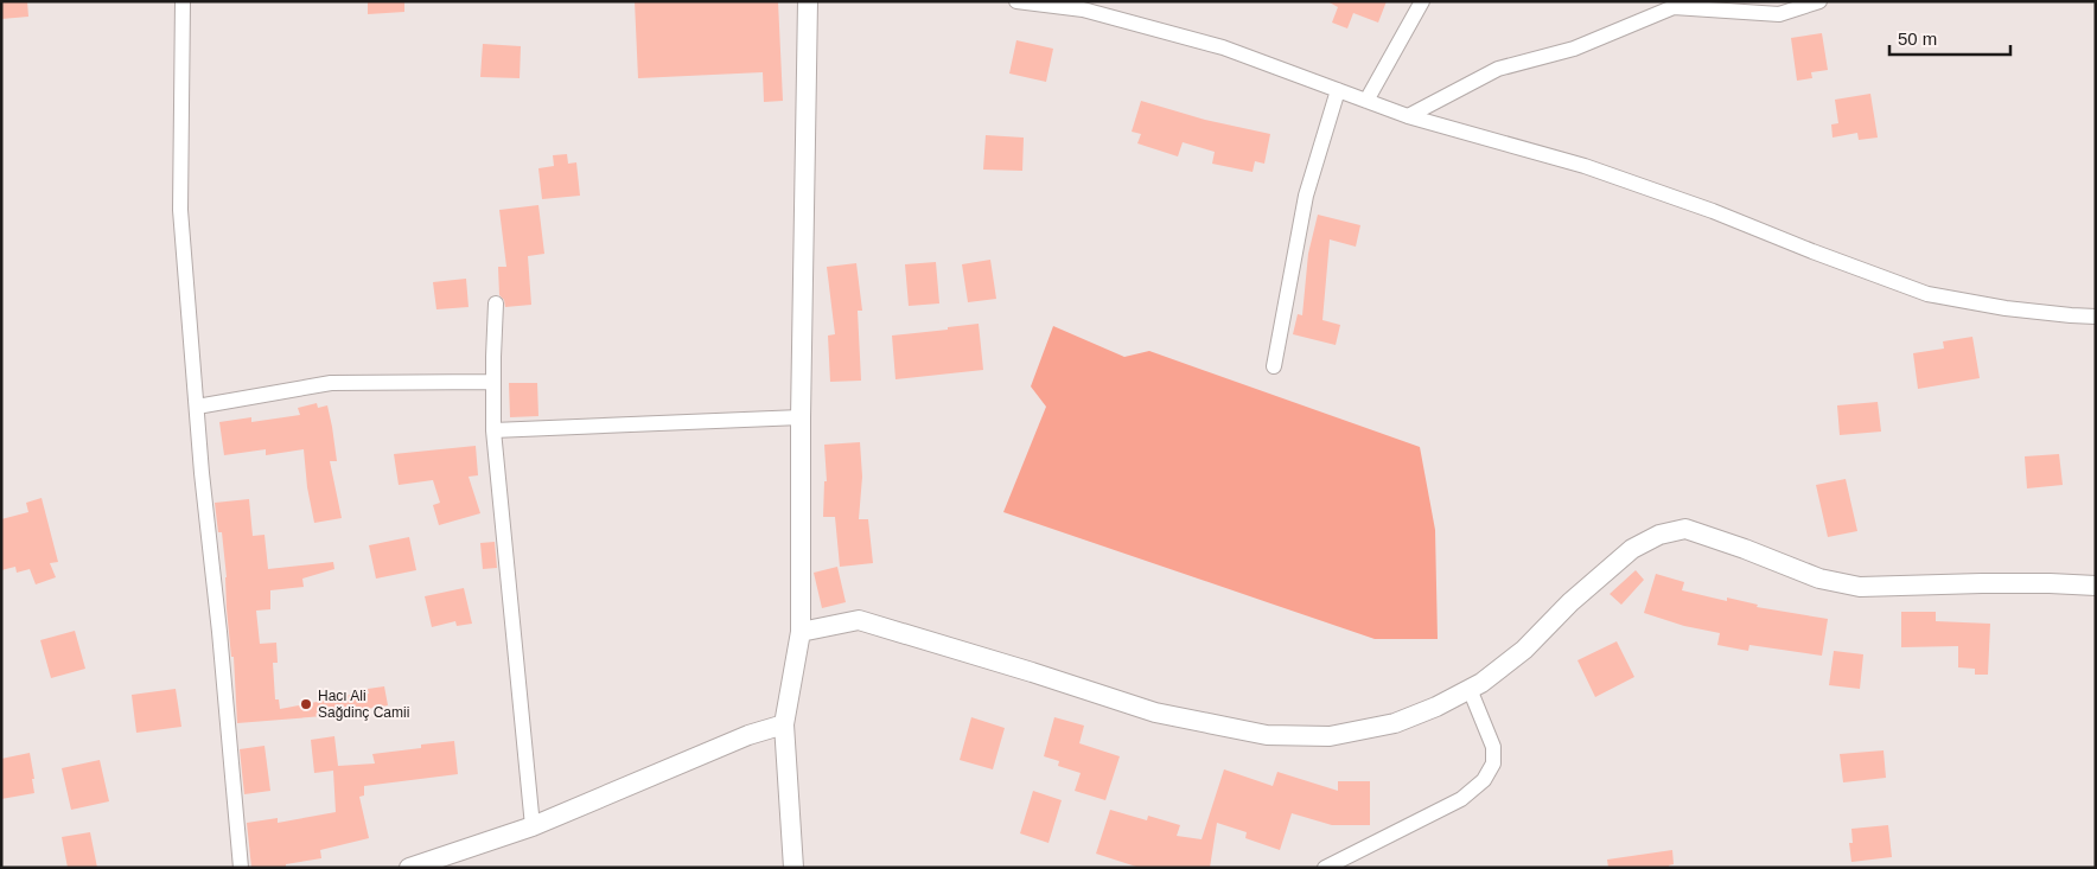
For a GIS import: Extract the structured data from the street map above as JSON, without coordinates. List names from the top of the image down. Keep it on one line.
{"places":["Hacı Ali Sağdinç Camii"],"scale_bar":"50 m"}
